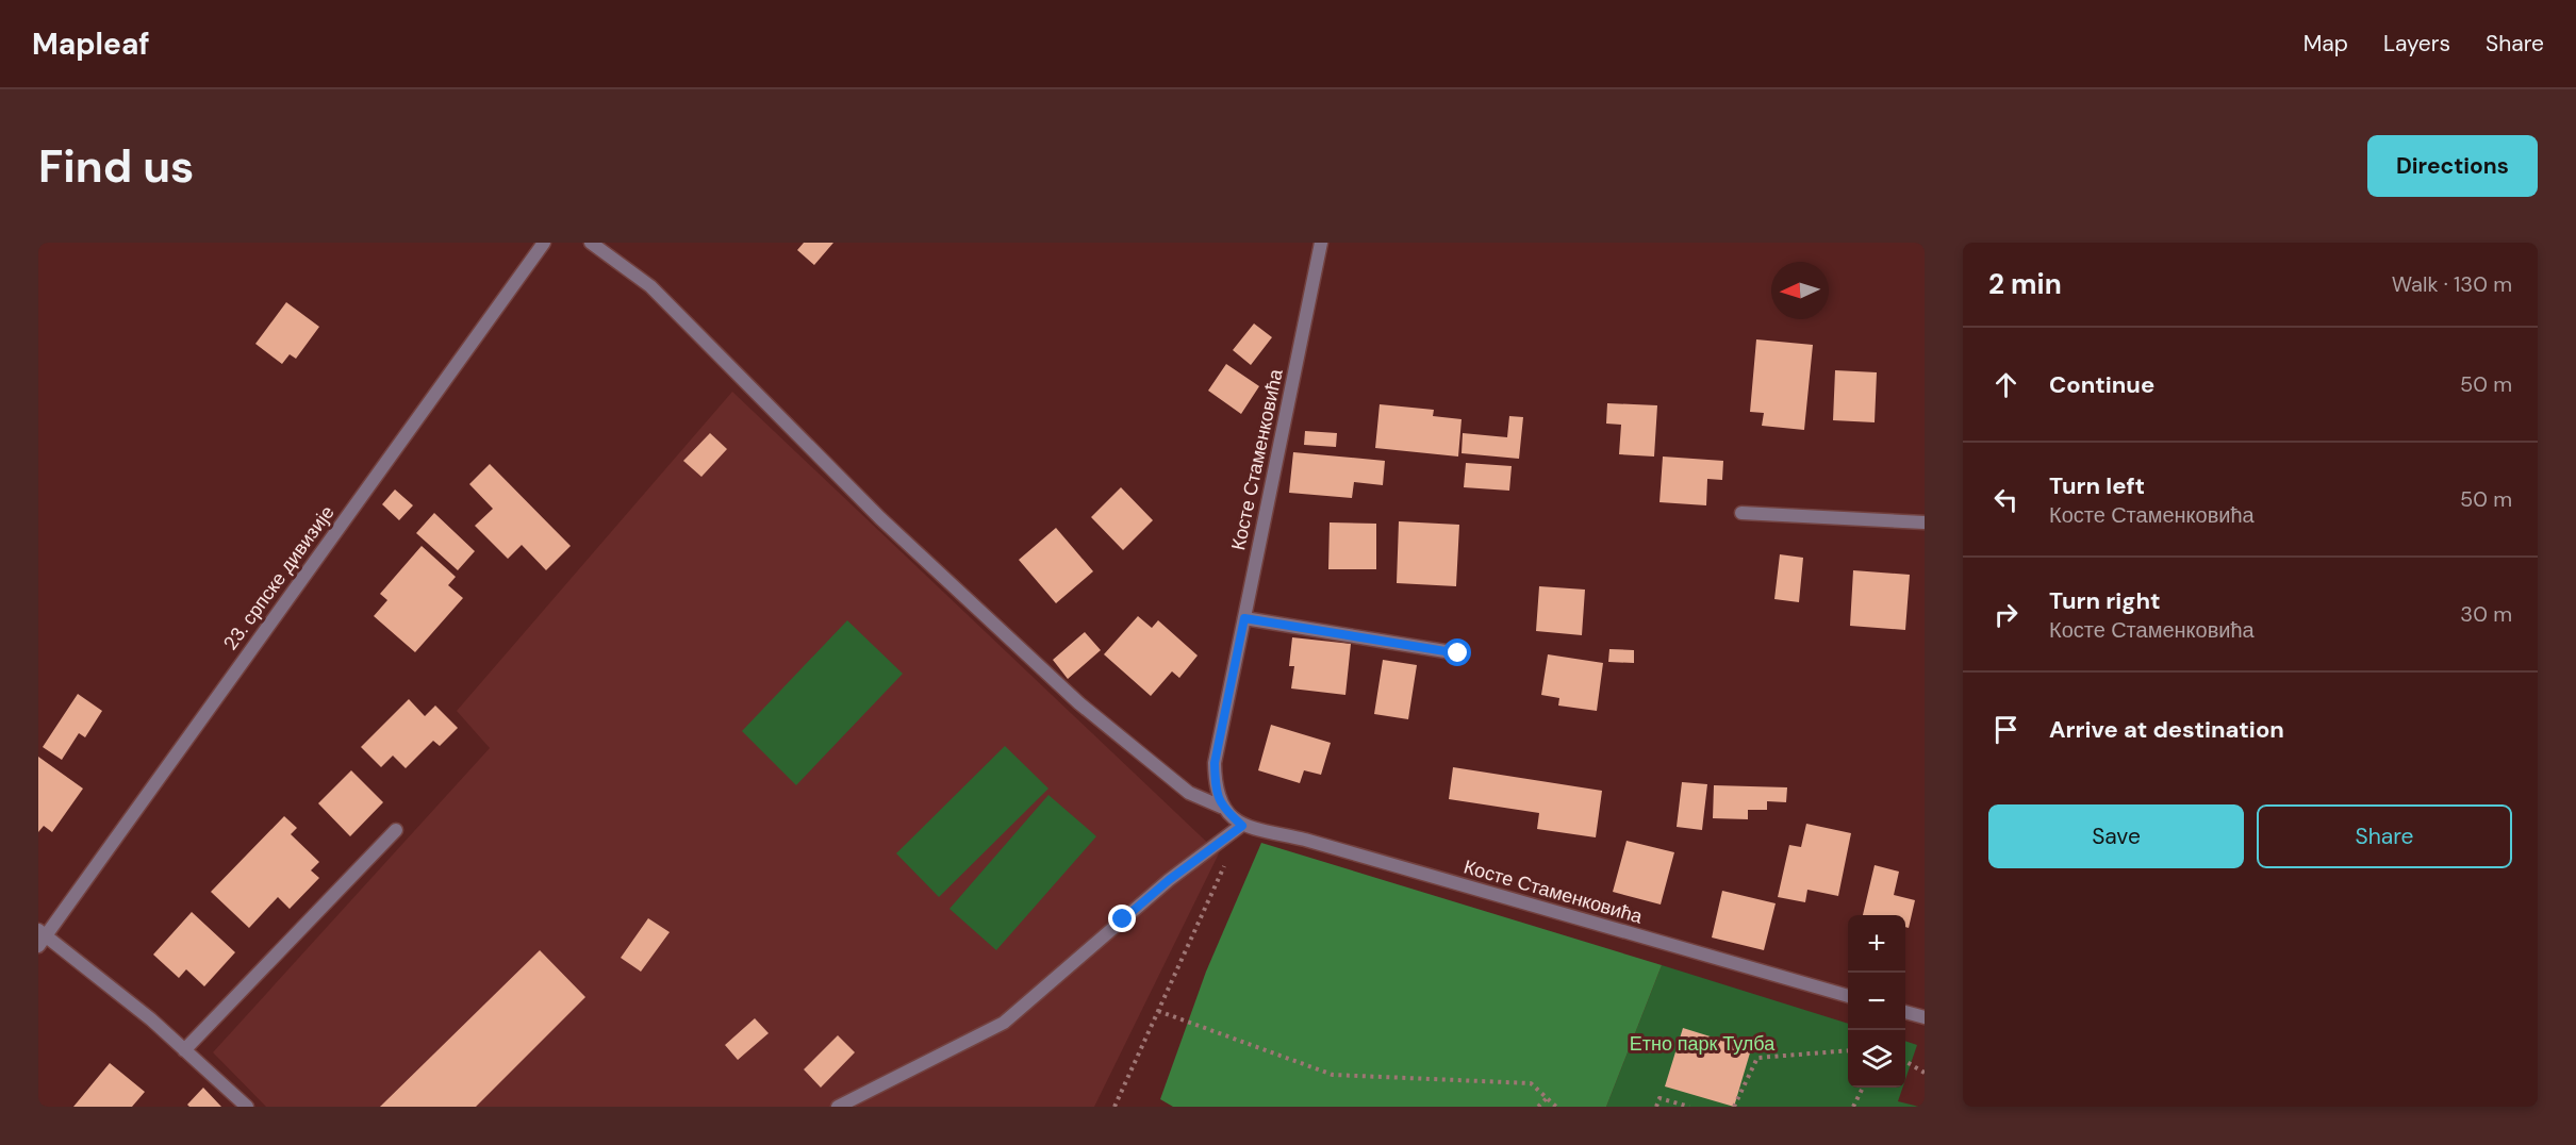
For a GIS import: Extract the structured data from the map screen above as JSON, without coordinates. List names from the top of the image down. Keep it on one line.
{"streets":{"street":["Косте Стаменковића","23. српске дивизије"]},"parks":["Етно парк Тулба"],"north":"left","page":{"header":"Mapleaf","nav":["Map","Layers","Share"],"buttons":["Directions",["Save","Share"]],"title":"Find us","heading":["2 min","Walk · 130 m"],"list":[["Continue","50 m"],["Turn left","Косте Стаменковића","50 m"],["Turn right","Косте Стаменковића","30 m"],"Arrive at destination"],"map_buttons":["+","−"]}}
